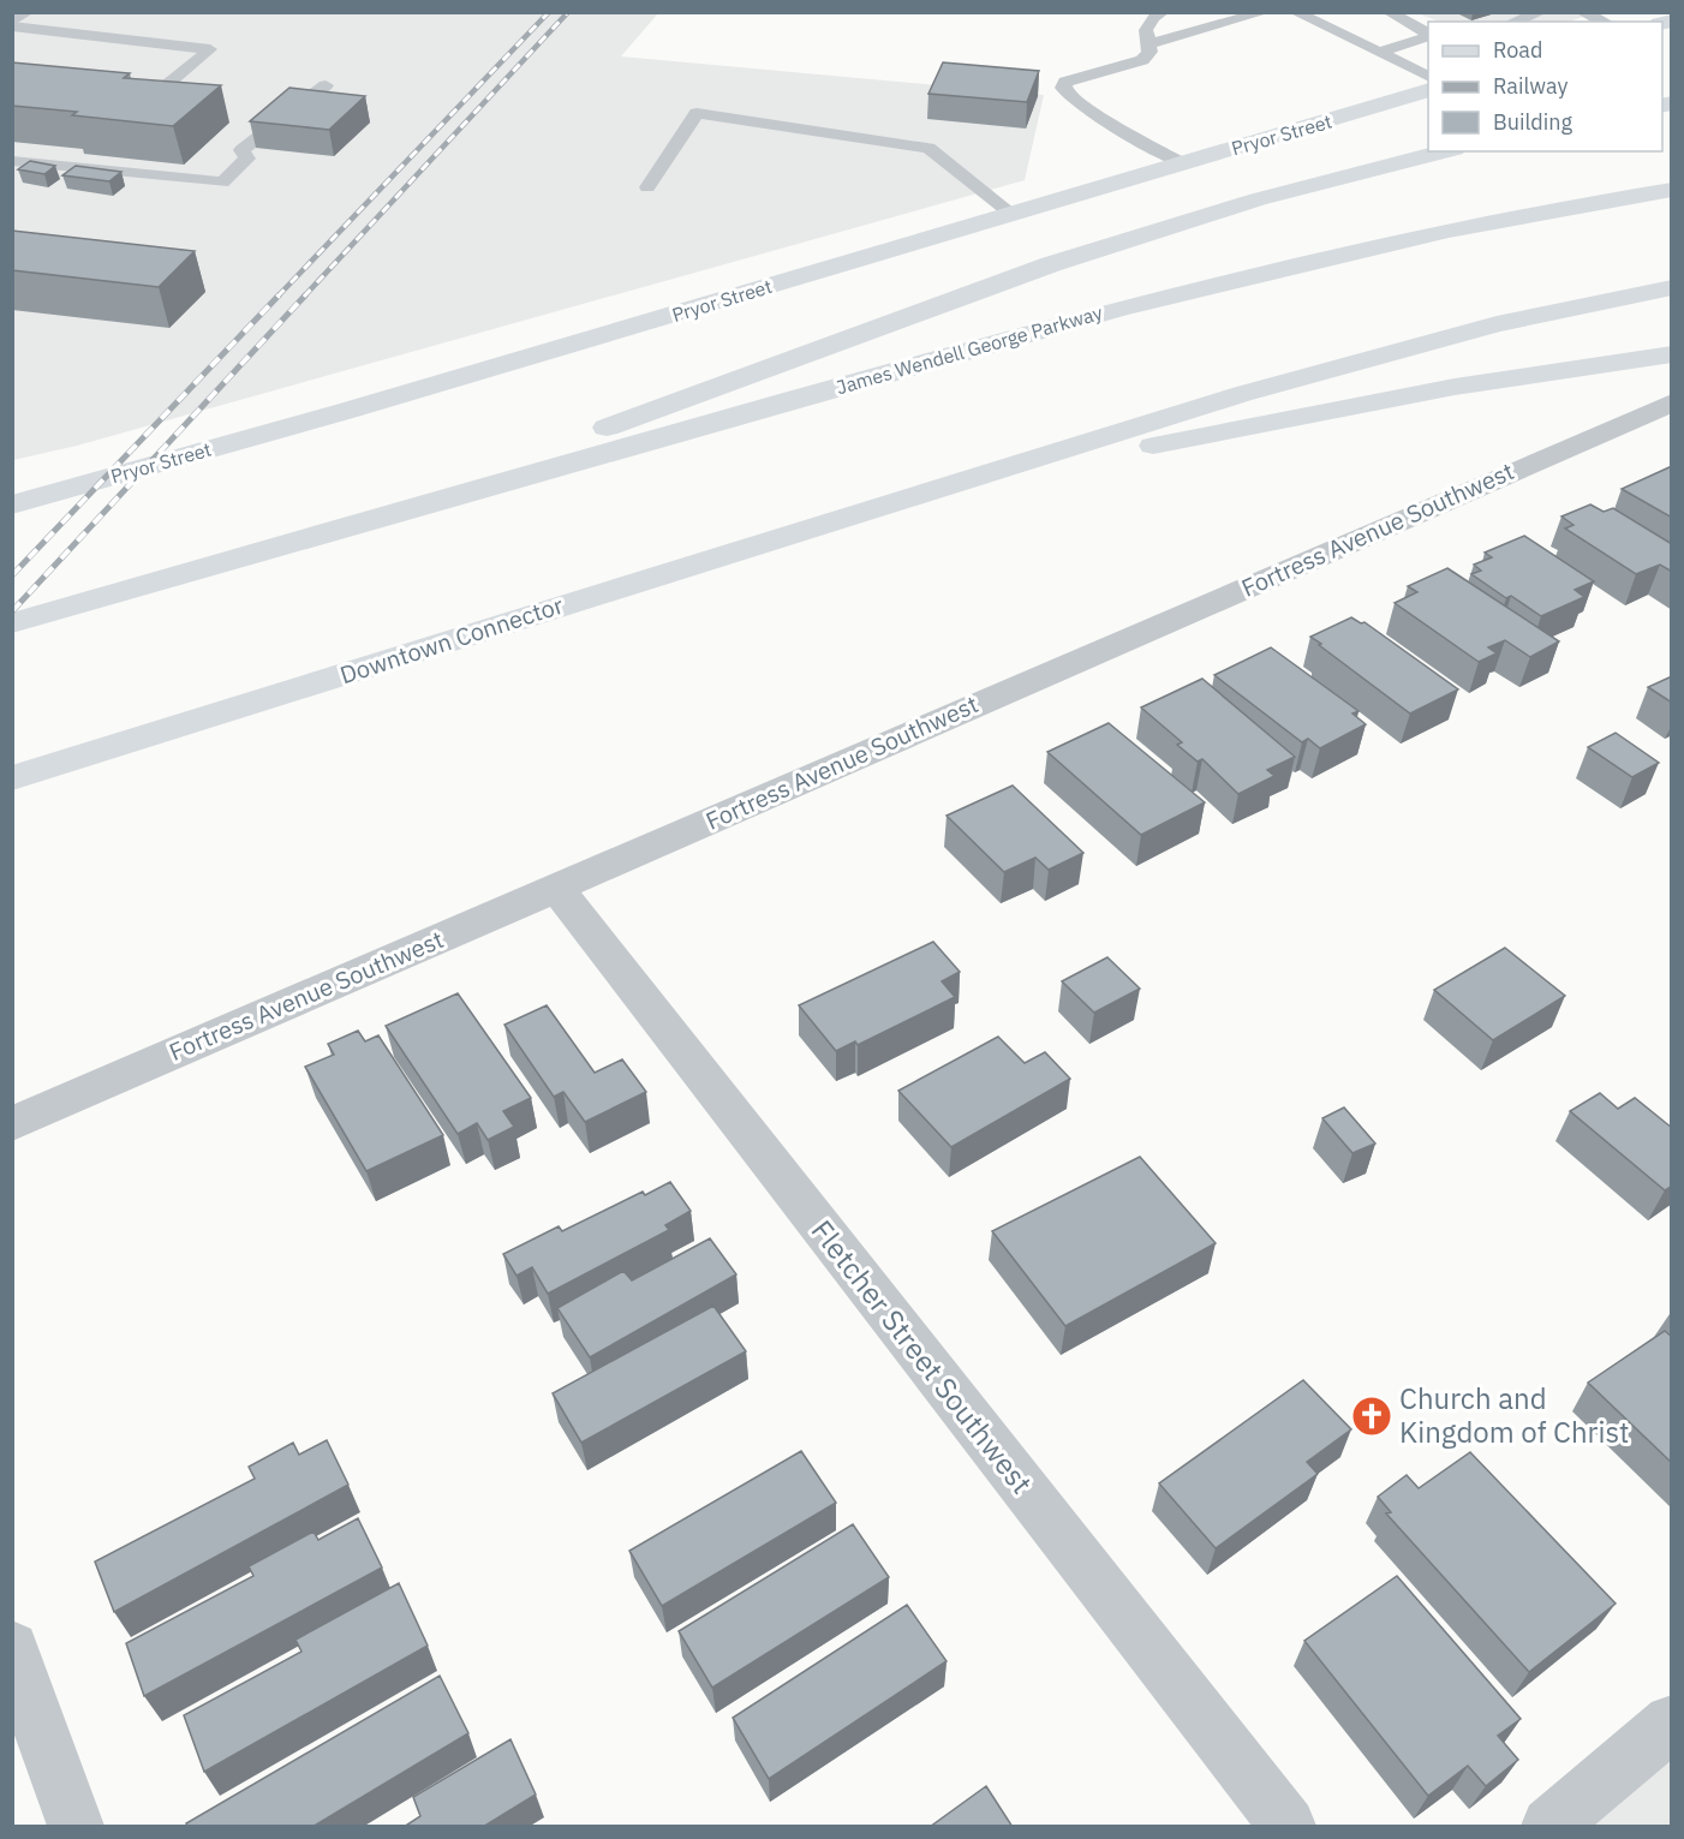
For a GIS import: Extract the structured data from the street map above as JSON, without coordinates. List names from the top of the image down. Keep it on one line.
{"streets":{"main road":["Pryor Street","James Wendell George Parkway","Downtown Connector"],"street":["Fortress Avenue Southwest","Fletcher Street Southwest"]},"crossings":[["Fortress Avenue Southwest","Fletcher Street Southwest"]],"places":{"church":["Church and Kingdom of Christ"]},"legend":["Road","Railway","Building"]}
